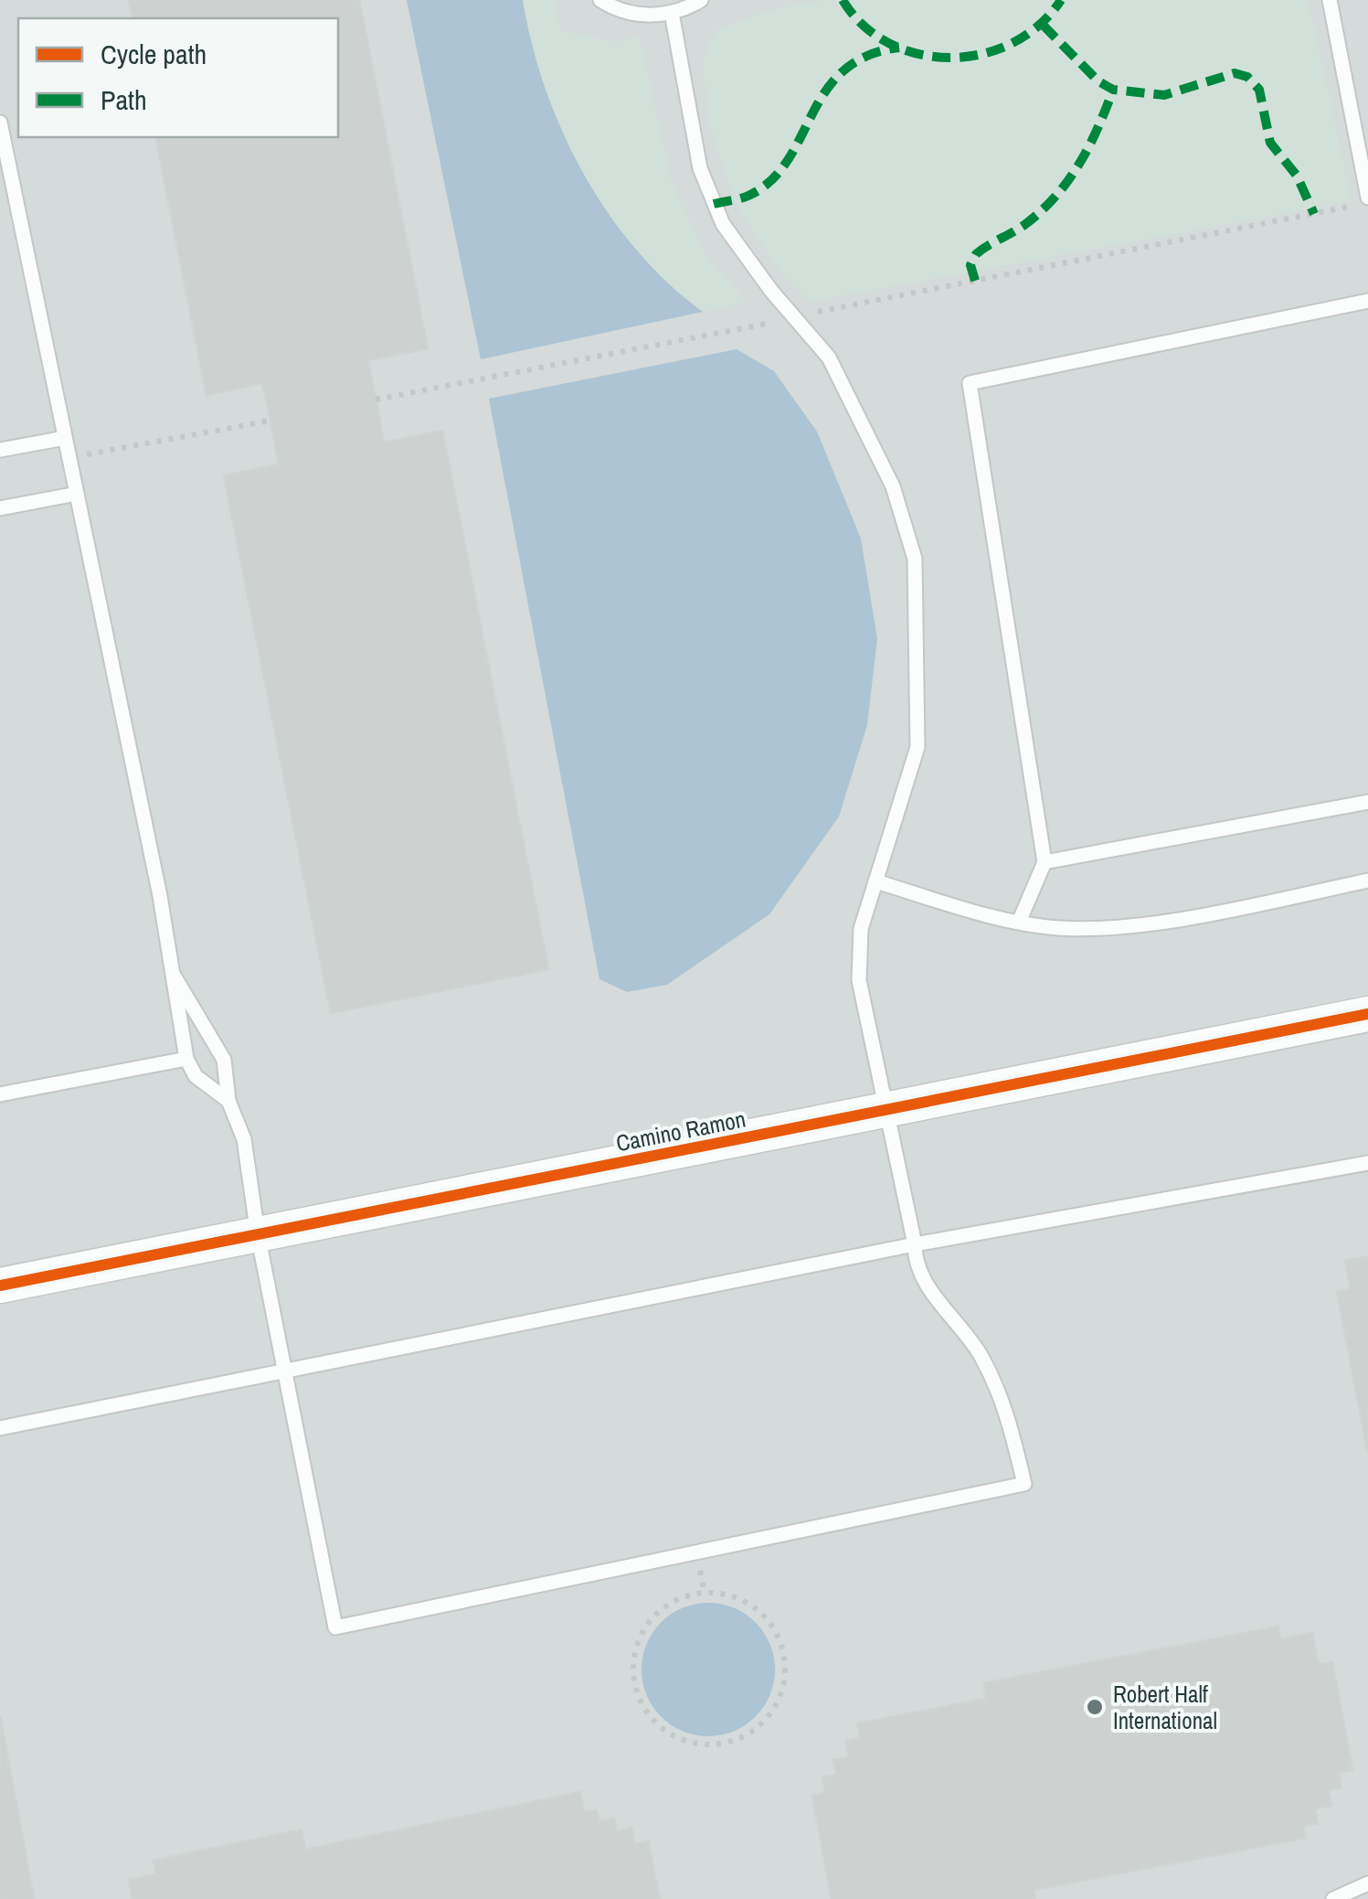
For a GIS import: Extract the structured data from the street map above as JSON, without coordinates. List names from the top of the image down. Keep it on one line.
{"streets":{"street":["Camino Ramon"]},"places":["Robert Half International"],"legend":["Cycle path","Path"]}
